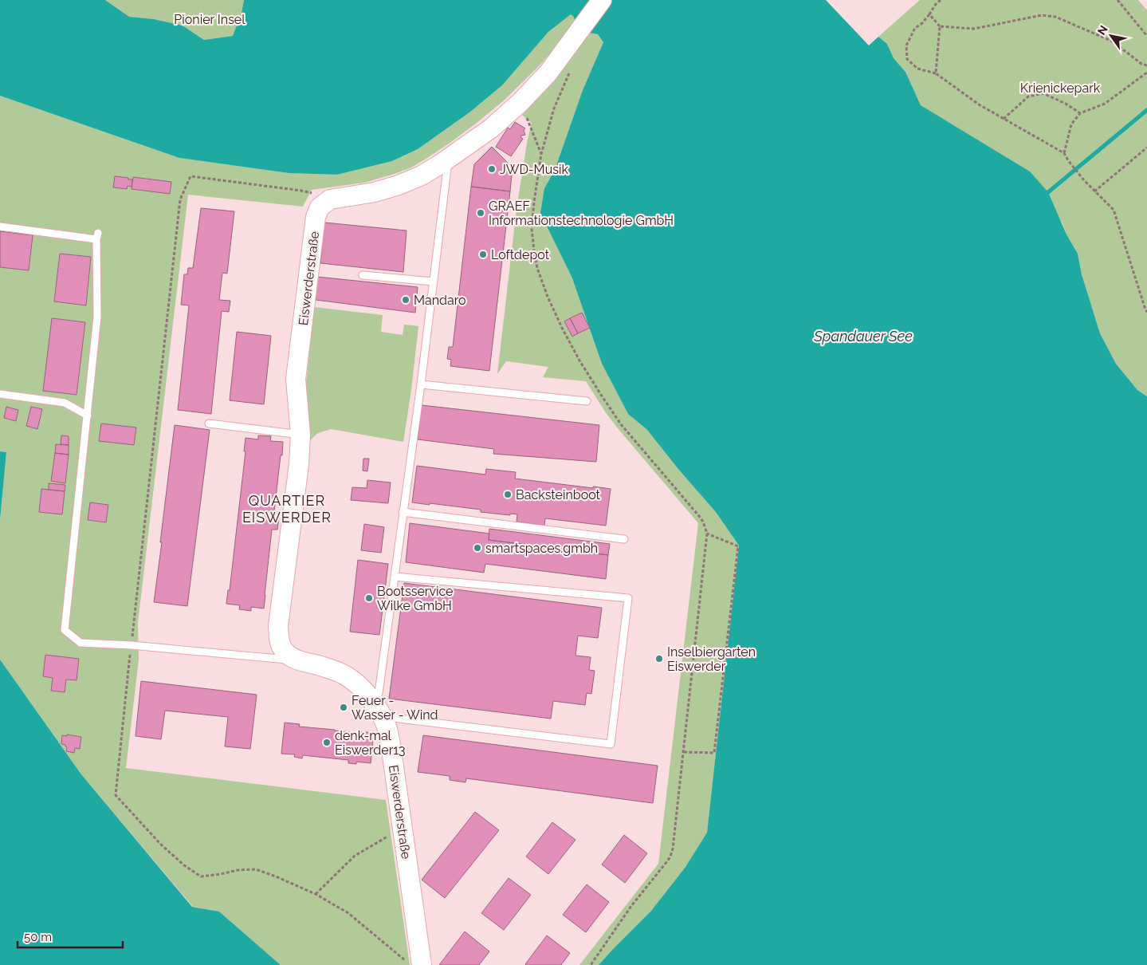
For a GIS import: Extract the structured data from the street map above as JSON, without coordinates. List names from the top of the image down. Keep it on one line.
{"streets":{"street":["Eiswerderstraße"]},"districts":["QUARTIER EISWERDER"],"water":["Spandauer See"],"parks":["Pionier Insel","Krienickepark"],"places":["JWD-Musik","GRAEF Informationstechnologie GmbH","Loftdepot","Mandaro","Backsteinboot","smartspaces.gmbh","Bootsservice Wilke GmbH","Inselbiergarten Eiswerder","Feuer - Wasser - Wind","denk-mal Eiswerder13"],"scale_bar":"50 m","north":"top left"}
